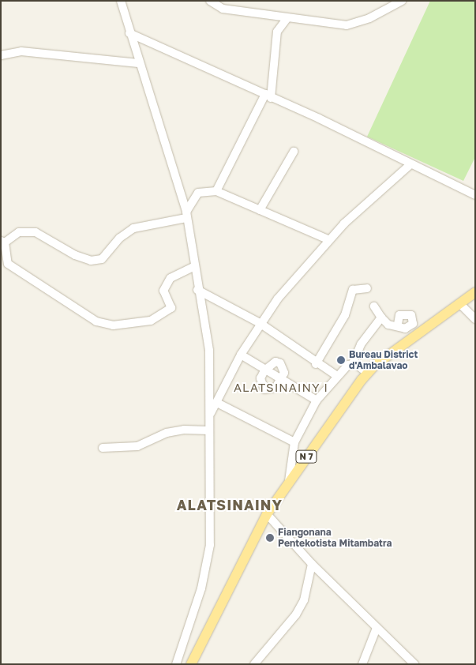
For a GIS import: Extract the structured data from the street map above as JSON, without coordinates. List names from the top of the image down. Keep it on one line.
{"streets":{"main road":["N 7"]},"districts":["ALATSINAINY I","ALATSINAINY"],"places":["Bureau District d'Ambalavao","Fiangonana Pentekotista Mitambatra"]}
